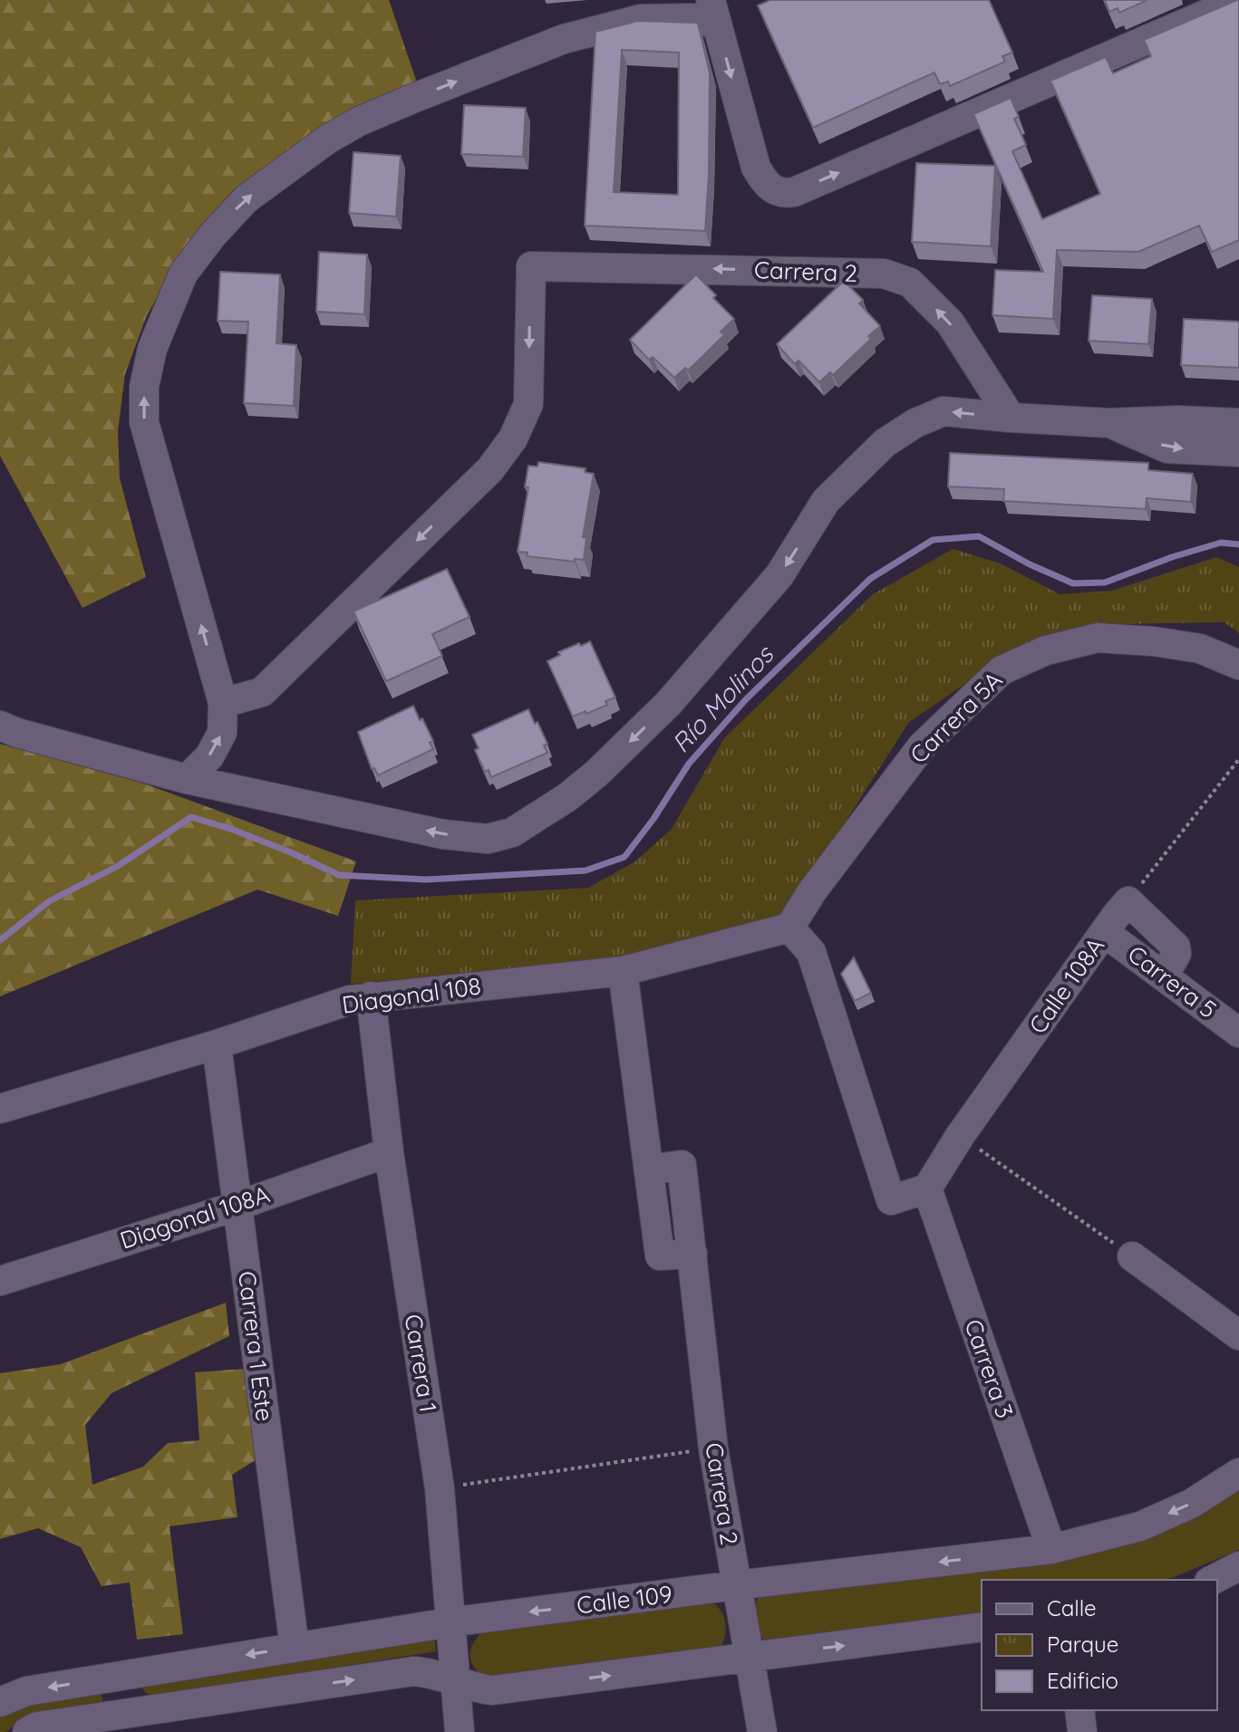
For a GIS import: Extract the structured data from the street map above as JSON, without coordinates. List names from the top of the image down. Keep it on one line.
{"streets":{"street":["Carrera 2","Carrera 5A","Carrera 5","Calle 108A","Diagonal 108","Diagonal 108A","Carrera 1 Este","Carrera 1","Carrera 3","Calle 109"]},"crossings":[["Carrera 2","Diagonal 108"],["Carrera 2","Calle 109"],["Carrera 5A","Diagonal 108"],["Carrera 5","Calle 108A"],["Calle 108A","Carrera 3"],["Diagonal 108","Carrera 1 Este"],["Diagonal 108","Carrera 1"],["Diagonal 108A","Carrera 1 Este"],["Diagonal 108A","Carrera 1"],["Carrera 1 Este","Calle 109"],["Carrera 1","Calle 109"],["Carrera 3","Calle 109"]],"water":["Río Molinos"],"legend":["Calle","Parque","Edificio"]}
